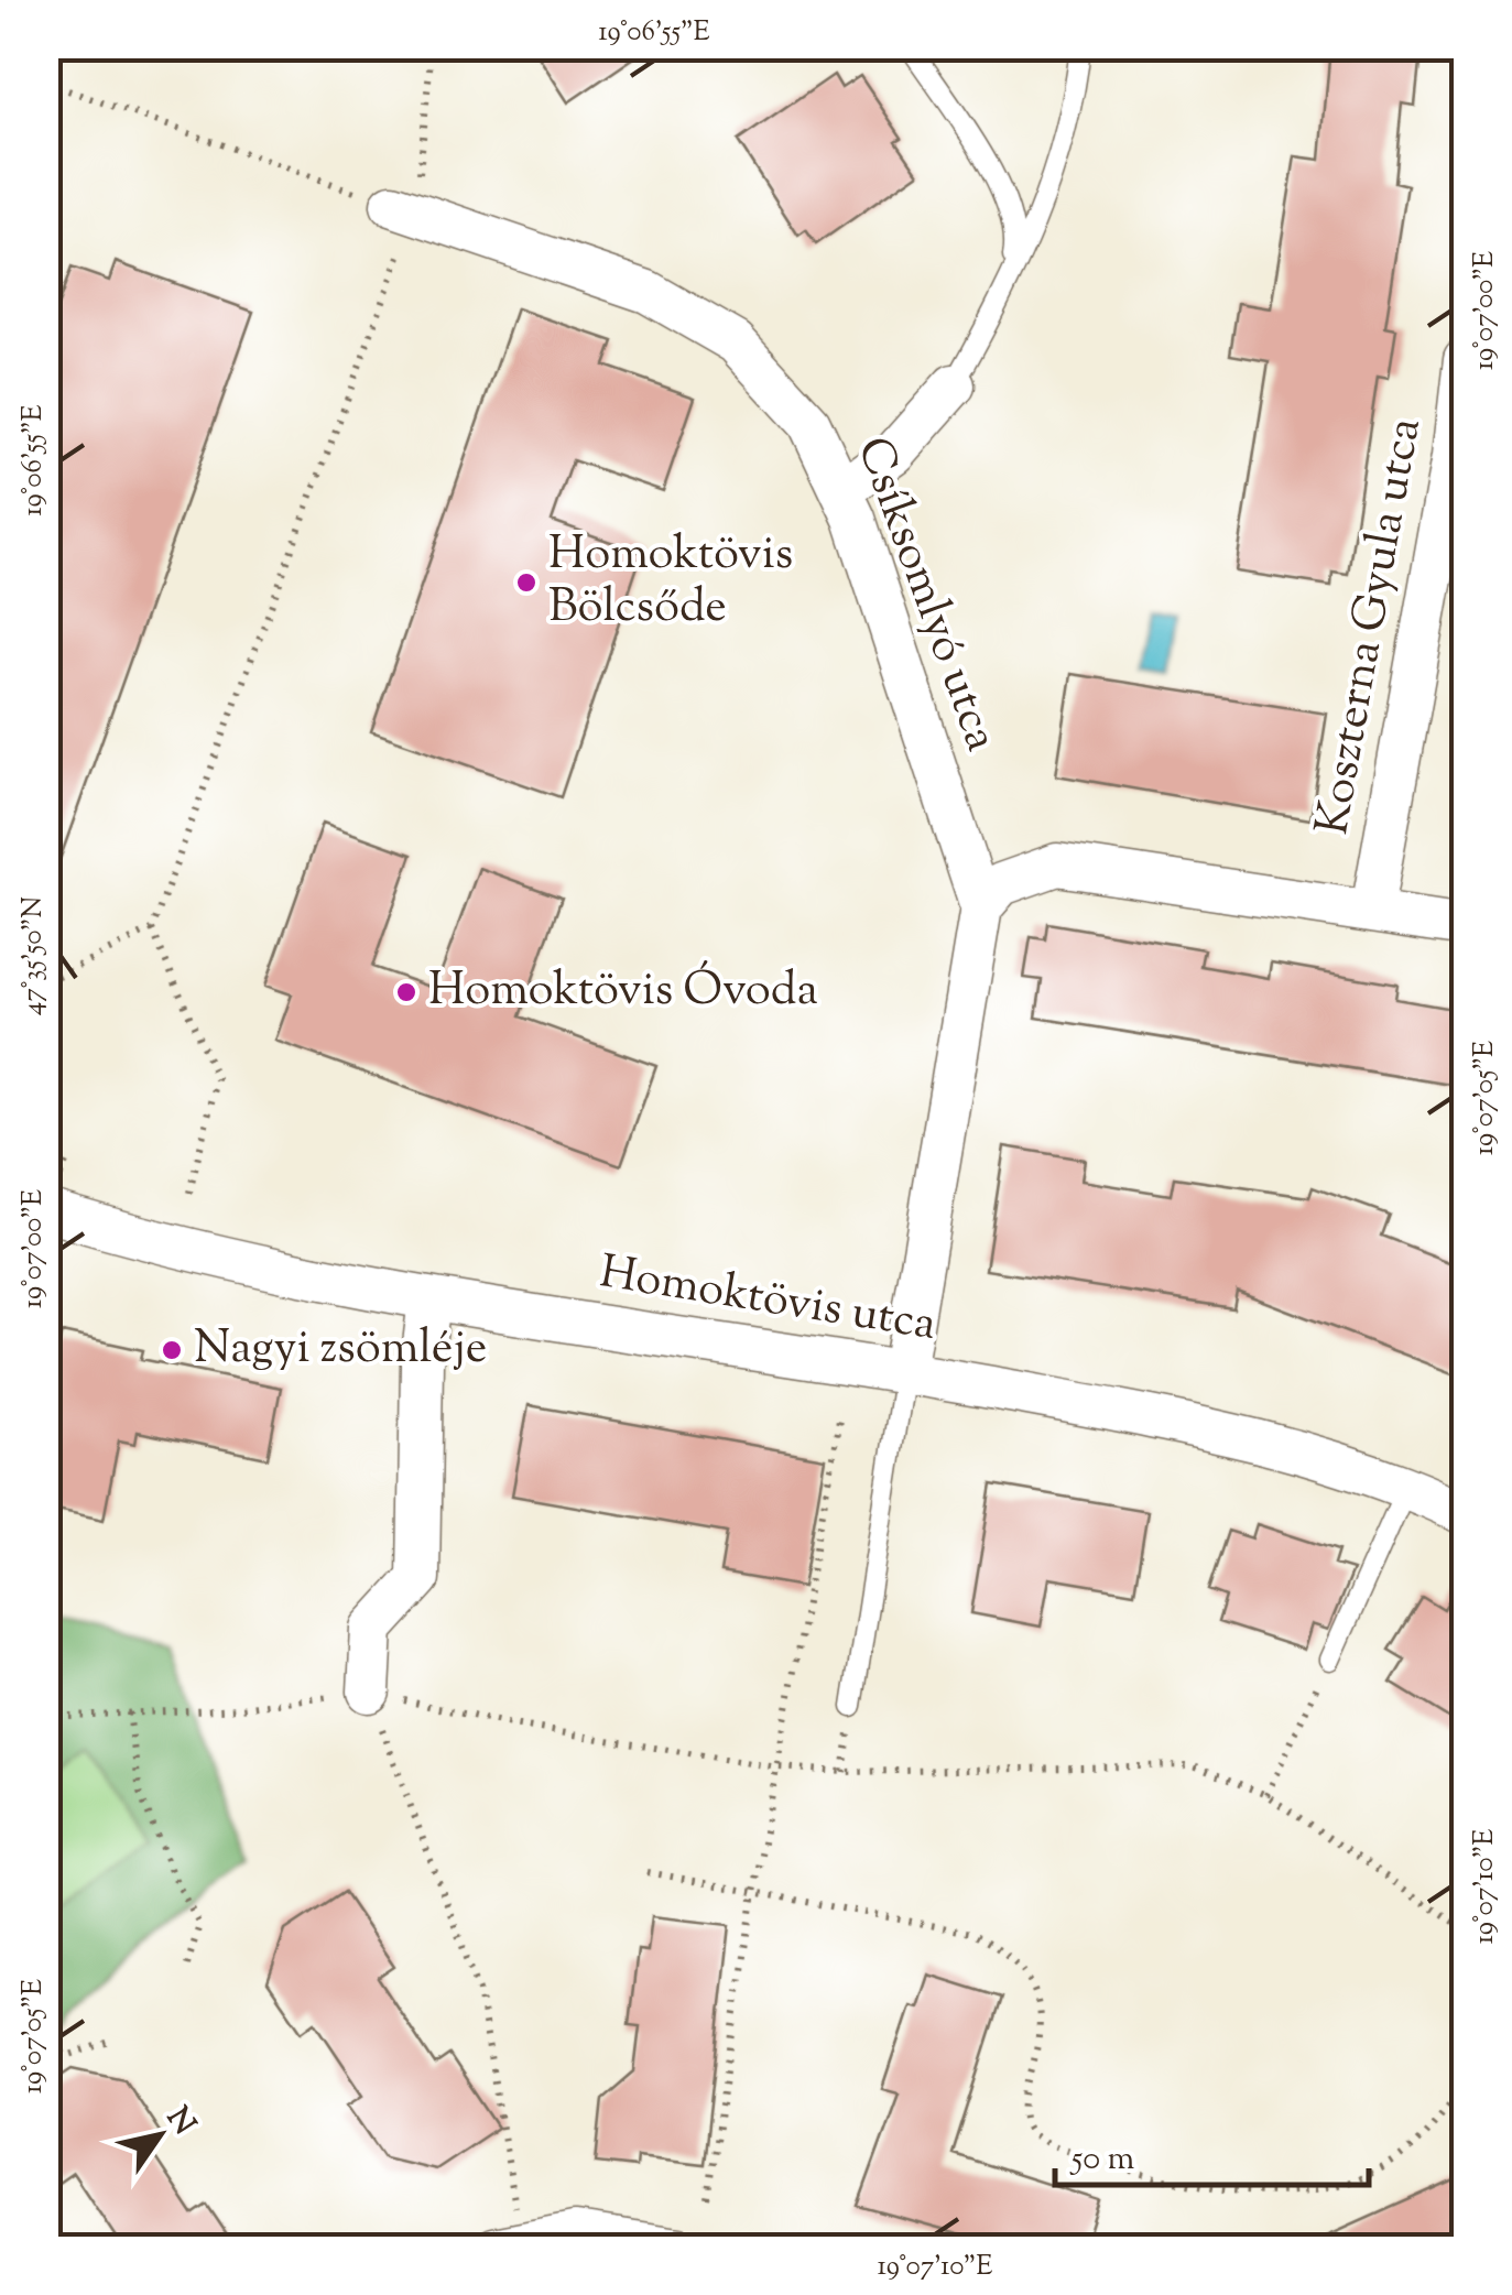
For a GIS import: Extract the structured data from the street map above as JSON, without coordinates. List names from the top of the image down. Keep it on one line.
{"streets":{"street":["Csíksomlyó utca","Koszterna Gyula utca","Homoktövis utca"]},"crossings":[["Csíksomlyó utca","Homoktövis utca"]],"places":["Homoktövis Bölcsőde","Homoktövis Óvoda","Nagyi zsömléje"],"scale_bar":"50 m","north":"top right","coordinates":["19°06'55\"E","19°07'00\"E","47°35'50\"N","19°07'05\"E","19°07'10\"E"]}
